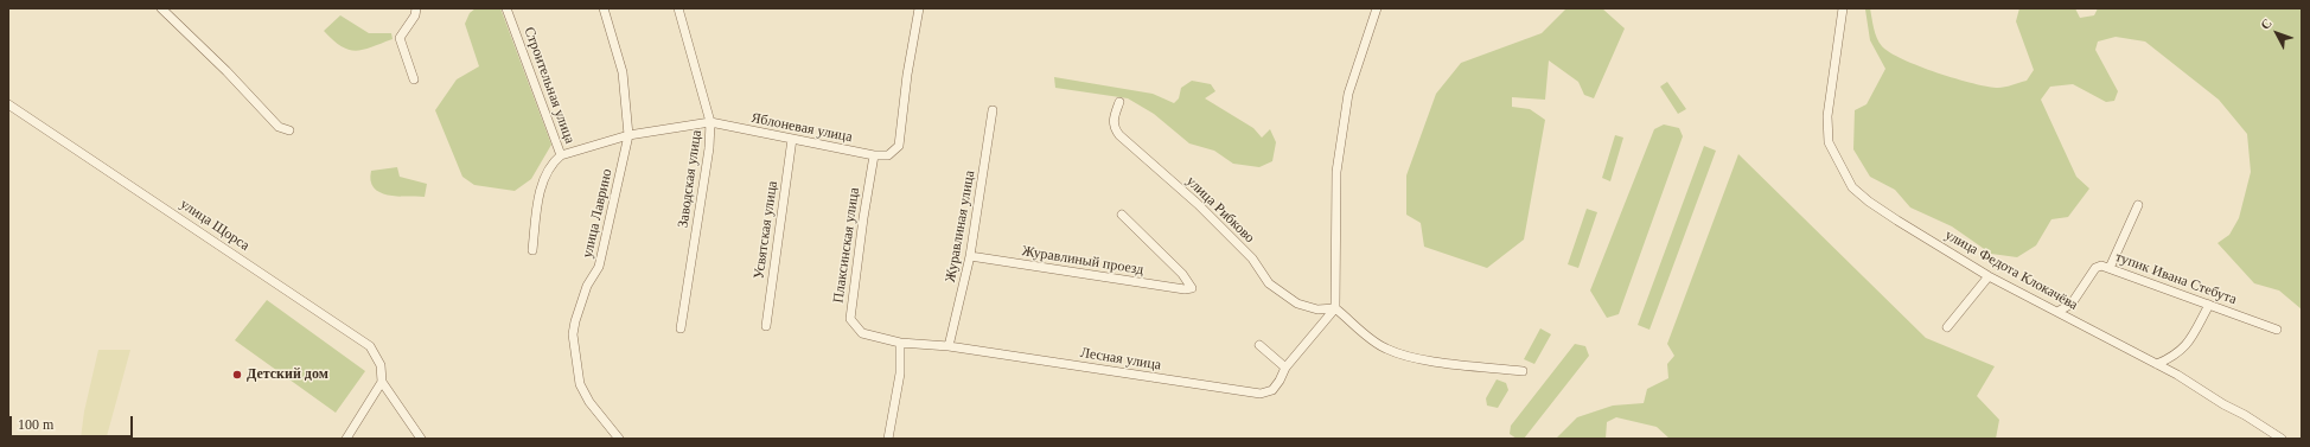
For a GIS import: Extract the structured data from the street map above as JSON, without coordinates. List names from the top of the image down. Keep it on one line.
{"streets":{"street":["Строительная улица","Яблоневая улица","Заводская улица","улица Рибково","улица Лаврино","улица Щорса","Журавлиная улица","Усвятская улица","Плаксинская улица","Журавлиный проезд","улица Федота Клокачёва","тупик Ивана Стебута","Лесная улица"]},"crossings":[["Строительная улица","Яблоневая улица"],["Яблоневая улица","Заводская улица"],["Яблоневая улица","улица Лаврино"],["Яблоневая улица","Усвятская улица"],["Яблоневая улица","Плаксинская улица"],["улица Рибково","Лесная улица"],["Журавлиная улица","Журавлиный проезд"],["Журавлиная улица","Лесная улица"],["Плаксинская улица","Лесная улица"],["улица Федота Клокачёва","тупик Ивана Стебута"]],"places":["Детский дом"],"scale_bar":"100 m","north":"top left"}
